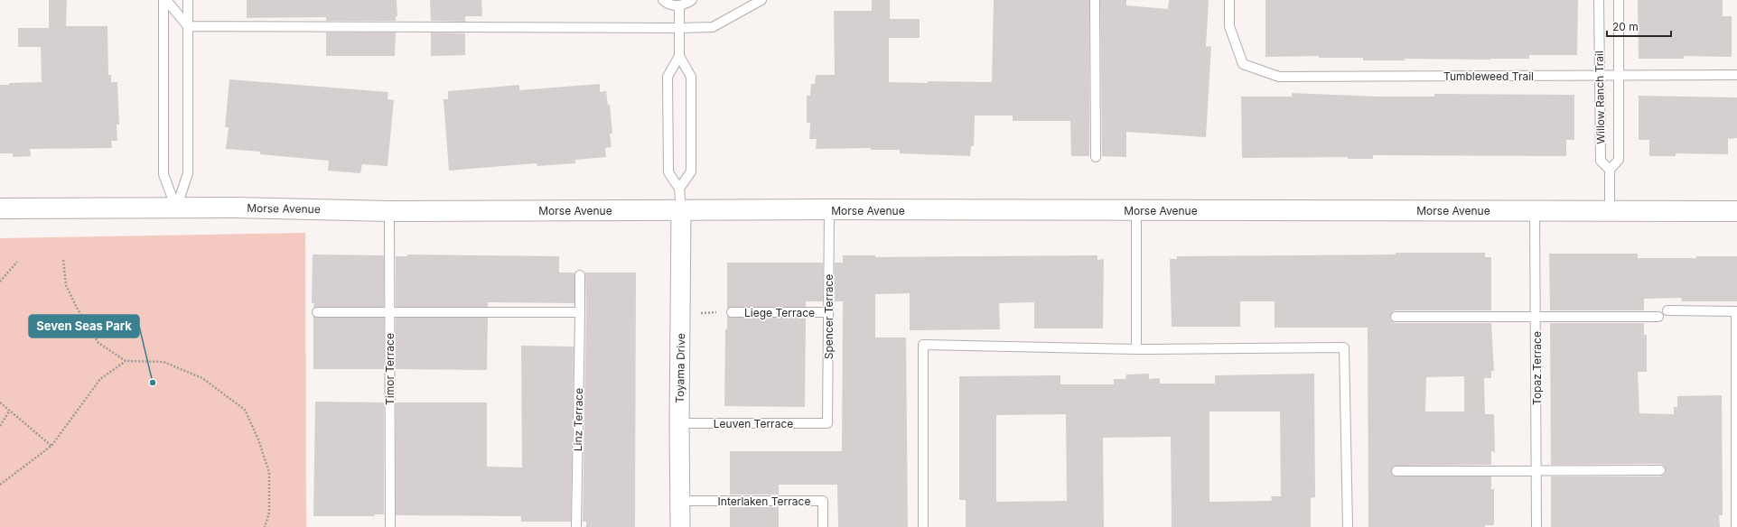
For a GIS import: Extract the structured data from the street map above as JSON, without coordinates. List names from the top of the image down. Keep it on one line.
{"streets":{"street":["Morse Avenue","Toyama Drive"],"lane":["Tumbleweed Trail","Willow Ranch Trail","Liege Terrace","Spencer Terrace","Topaz Terrace","Timor Terrace","Linz Terrace","Leuven Terrace","Interlaken Terrace"]},"crossings":[["Tumbleweed Trail","Willow Ranch Trail"],["Morse Avenue","Spencer Terrace"],["Morse Avenue","Toyama Drive"],["Morse Avenue","Topaz Terrace"],["Morse Avenue","Timor Terrace"],["Liege Terrace","Spencer Terrace"],["Spencer Terrace","Leuven Terrace"],["Toyama Drive","Leuven Terrace"],["Toyama Drive","Interlaken Terrace"]],"places":["Seven Seas Park"],"scale_bar":"20 m"}
